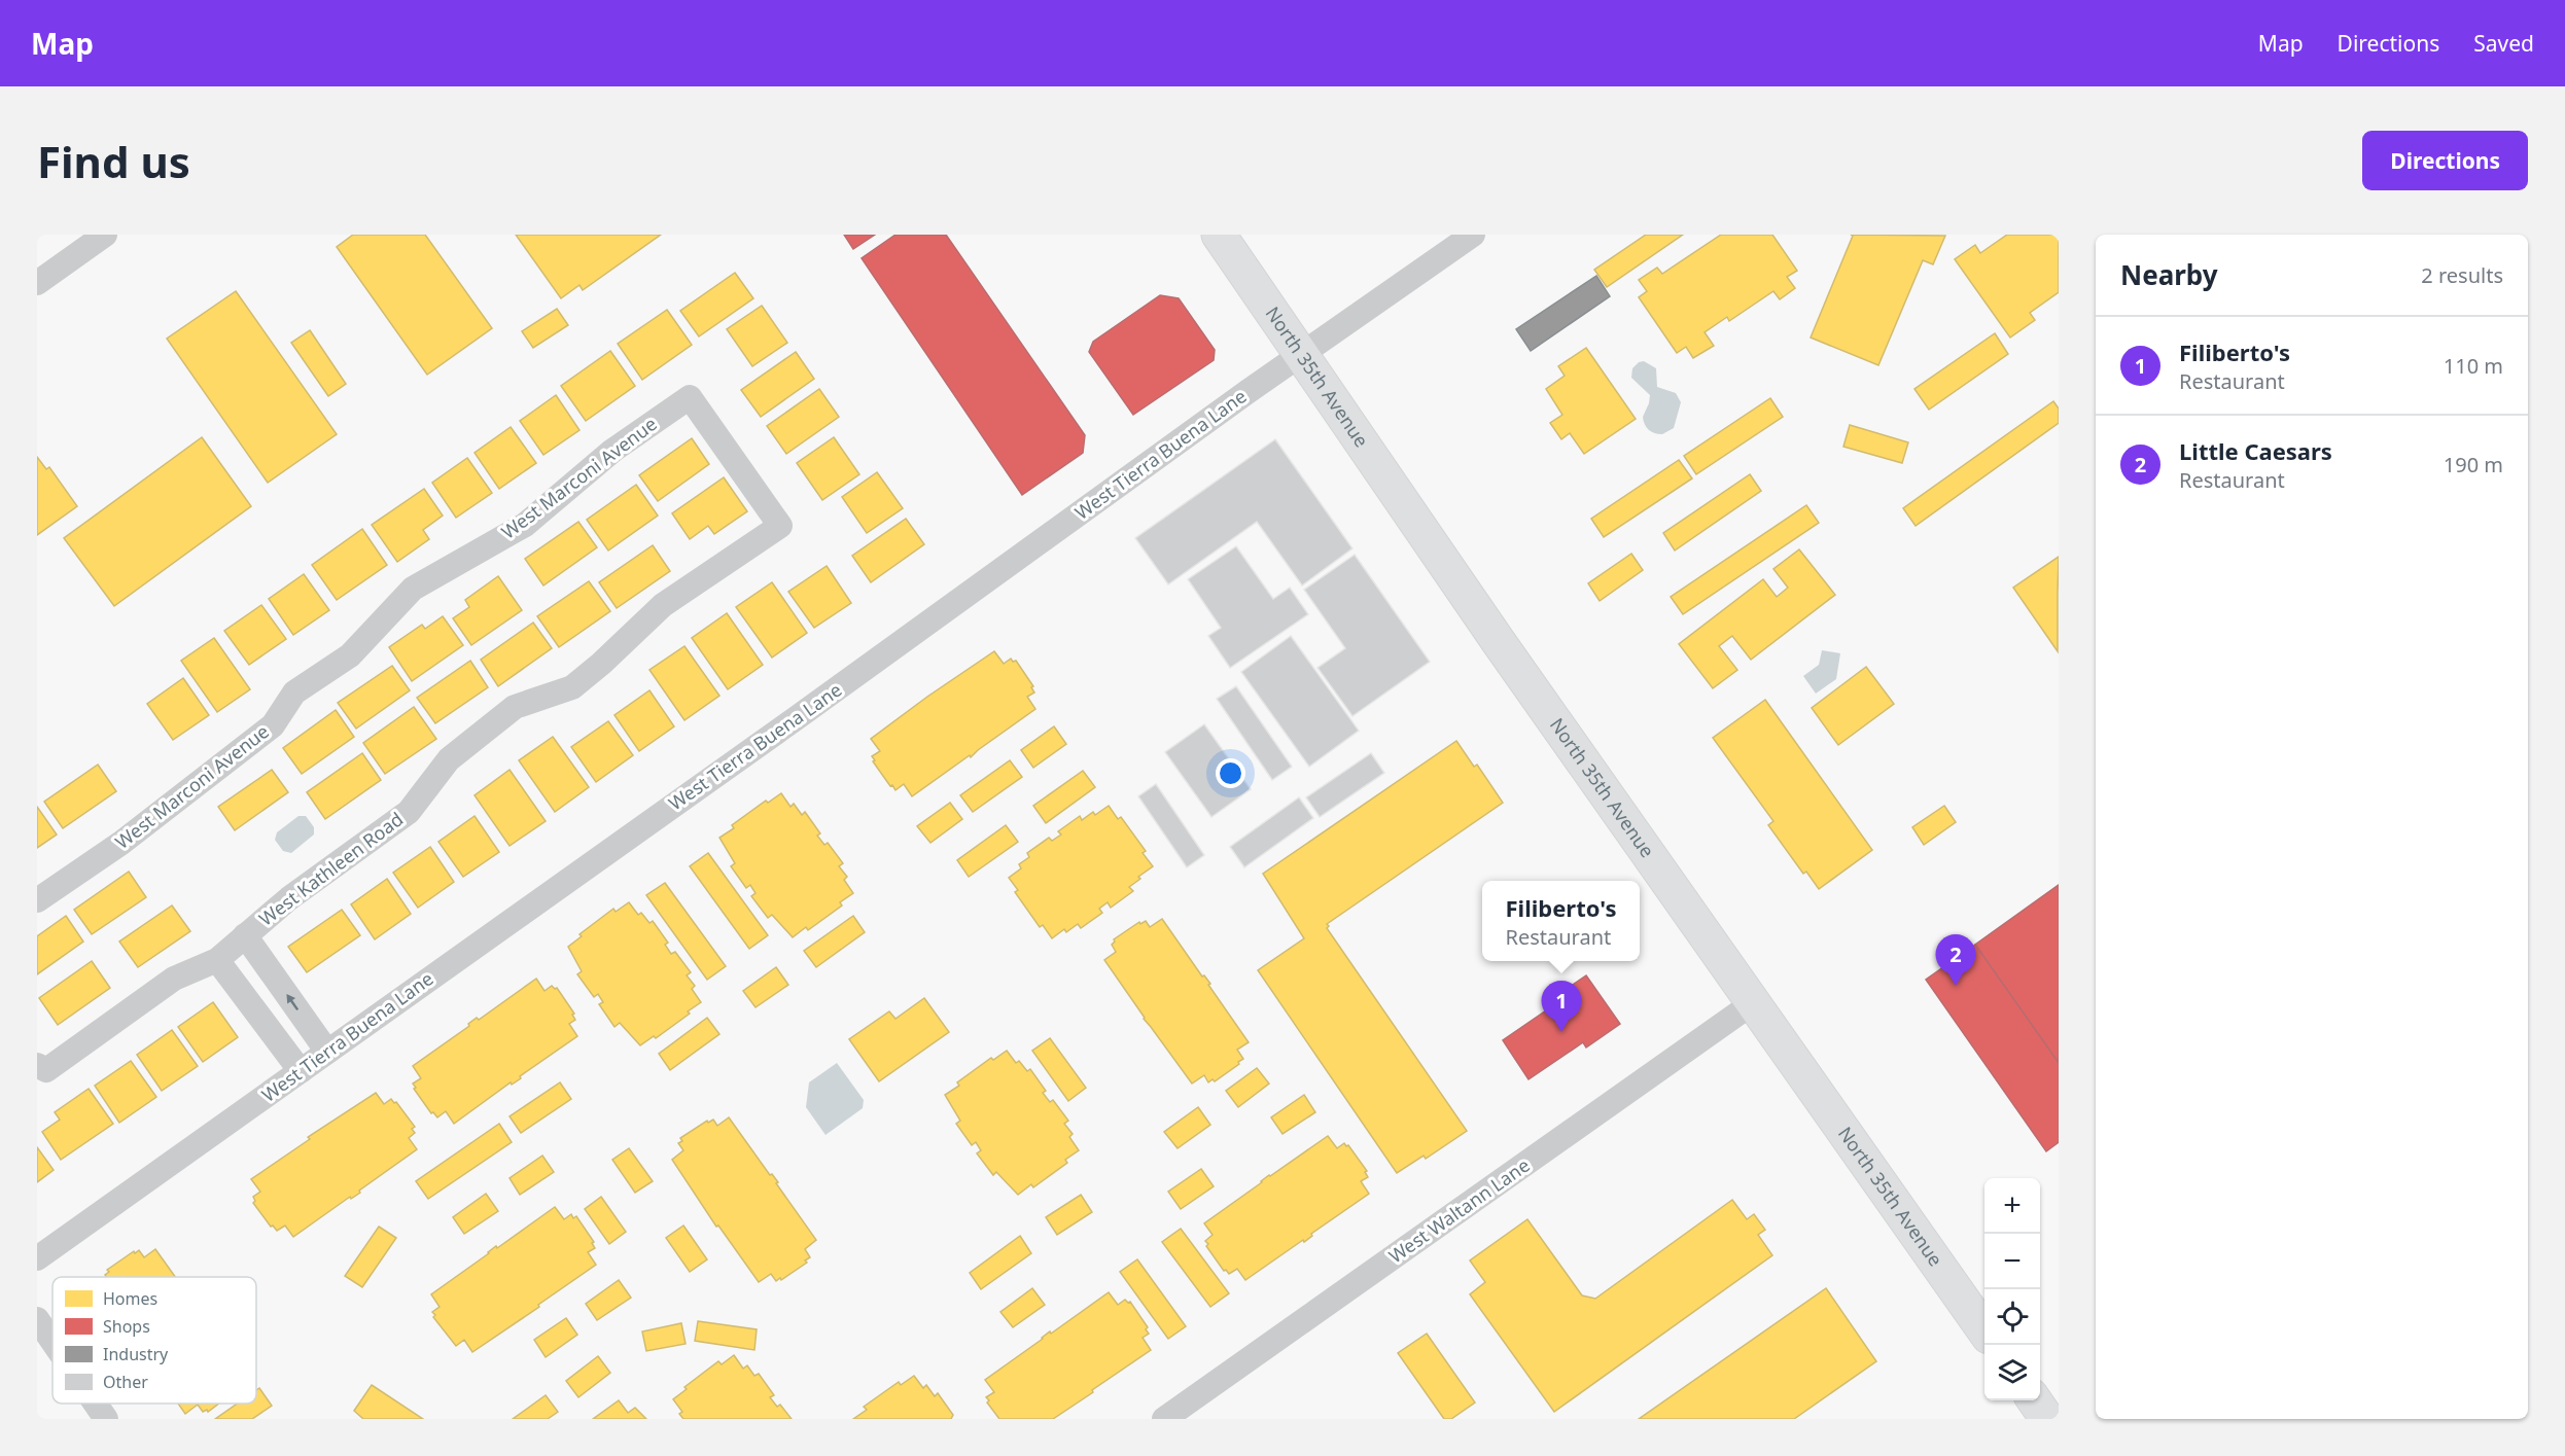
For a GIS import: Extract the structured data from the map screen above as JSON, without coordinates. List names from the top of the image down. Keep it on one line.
{"streets":{"main road":["North 35th Avenue"],"street":["West Tierra Buena Lane","West Marconi Avenue","West Kathleen Road","West Waltann Lane"]},"crossings":[["North 35th Avenue","West Tierra Buena Lane"],["North 35th Avenue","West Waltann Lane"],["West Marconi Avenue","West Kathleen Road"]],"legend":["Homes","Shops","Industry","Other"],"page":{"header":"Map","nav":["Map","Directions","Saved"],"buttons":"Directions","title":"Find us","heading":["Nearby","2 results"],"list":[{"mark":"1","name":"Filiberto's","note":"Restaurant","value":"110 m"},{"mark":"2","name":"Little Caesars","note":"Restaurant","value":"190 m"}],"popup":["Filiberto's","Restaurant"],"pins":["2","1"],"map_buttons":["+","−"]}}
